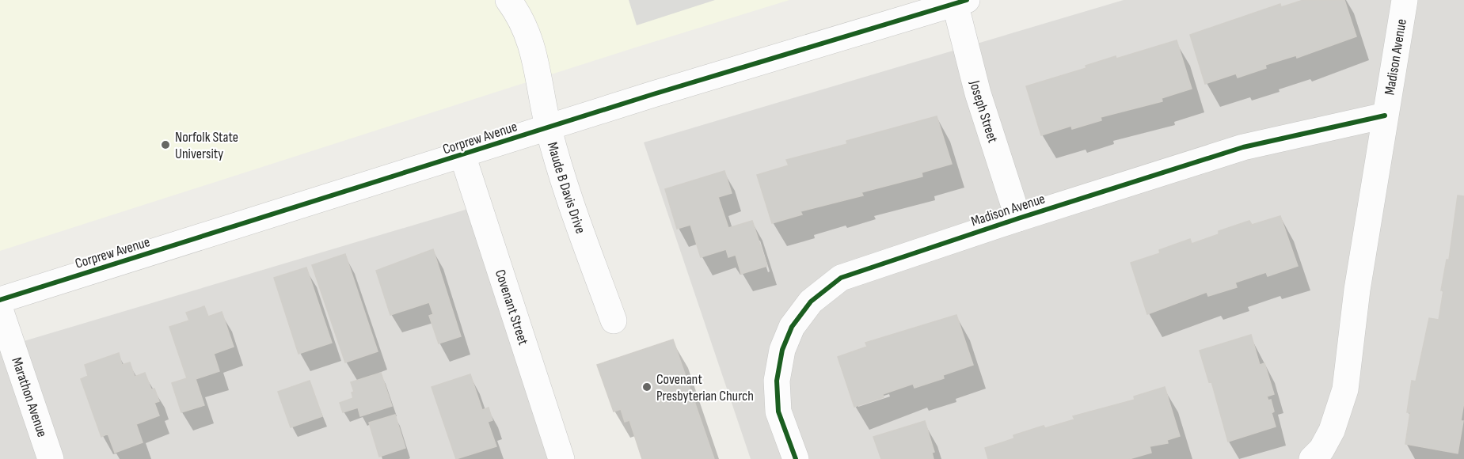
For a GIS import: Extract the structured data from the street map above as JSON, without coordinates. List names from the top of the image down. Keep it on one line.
{"streets":{"street":["Madison Avenue","Joseph Street","Corprew Avenue","Maude B Davis Drive","Covenant Street","Marathon Avenue"]},"crossings":[["Madison Avenue","Joseph Street"],["Joseph Street","Corprew Avenue"],["Corprew Avenue","Maude B Davis Drive"],["Corprew Avenue","Covenant Street"]],"places":["Norfolk State University","Covenant Presbyterian Church"]}
